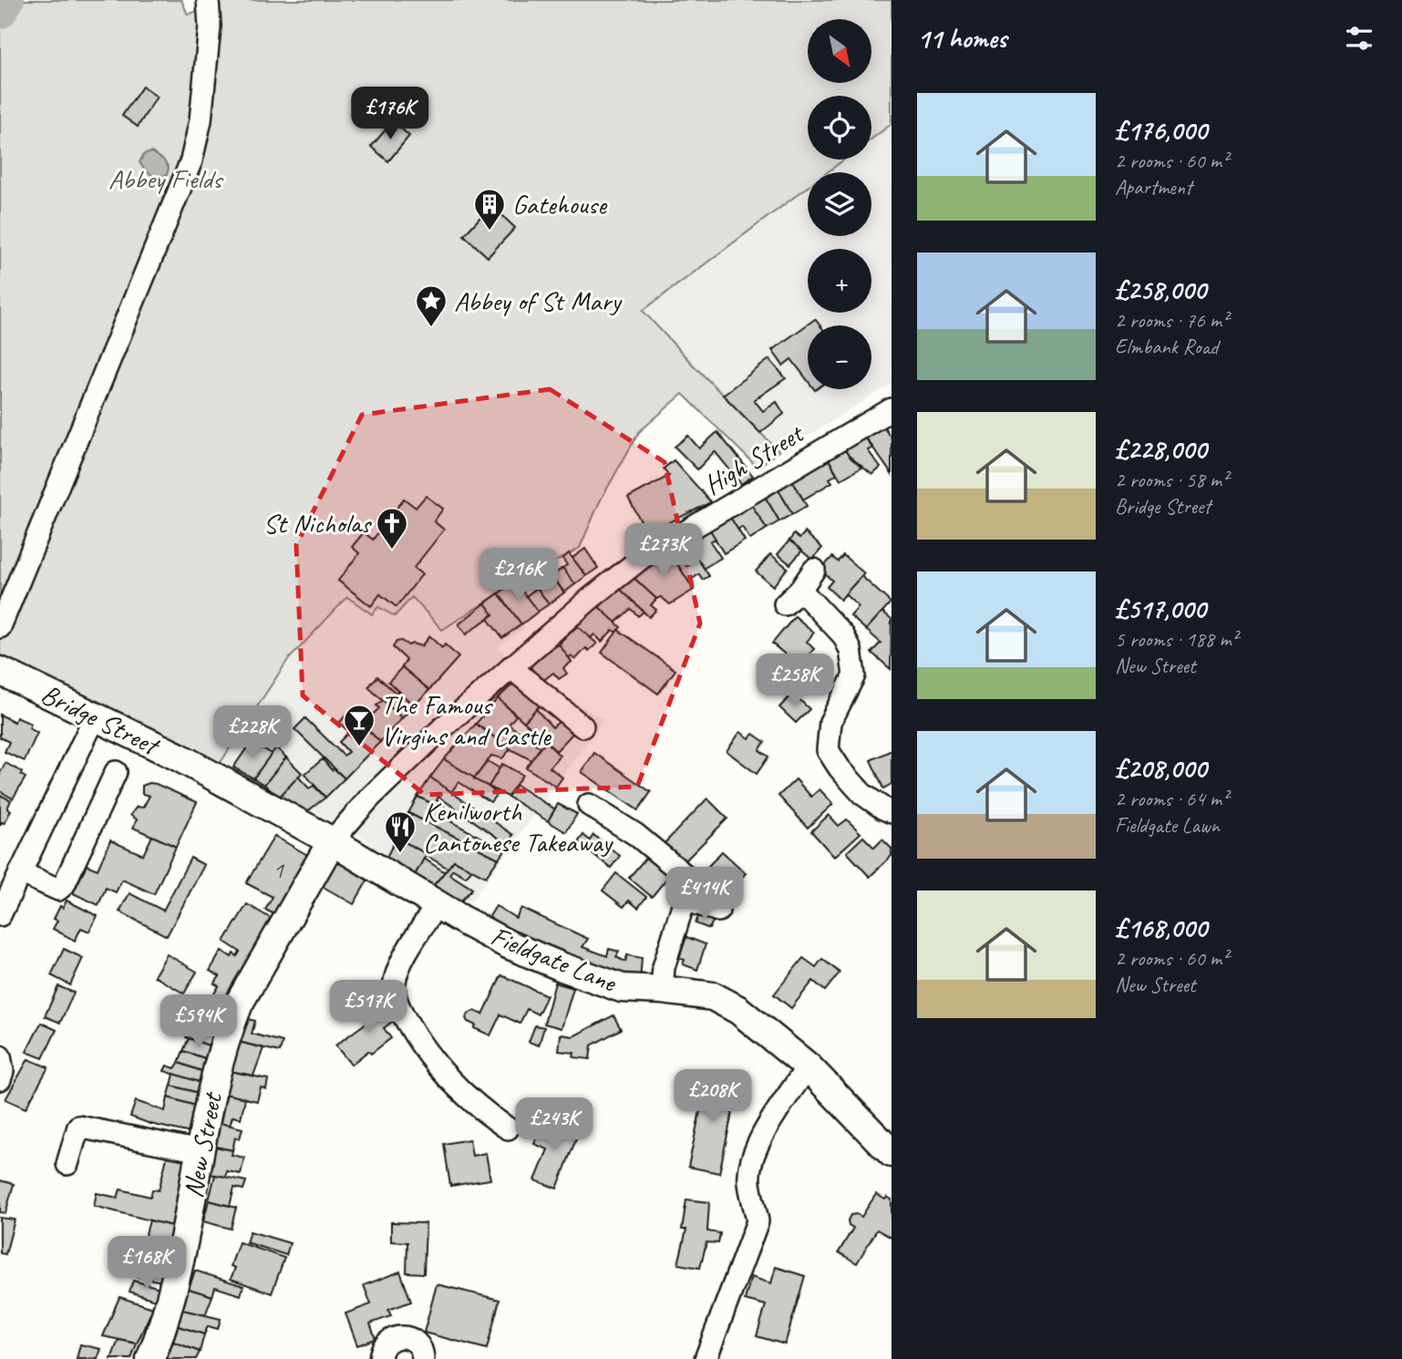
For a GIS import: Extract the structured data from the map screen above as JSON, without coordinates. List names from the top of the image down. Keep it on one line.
{"streets":{"main road":["Bridge Street","Fieldgate Lane","New Street"],"street":["High Street"]},"crossings":[["High Street","Bridge Street"],["High Street","Fieldgate Lane"],["High Street","New Street"],["Bridge Street","Fieldgate Lane"],["Bridge Street","New Street"],["Fieldgate Lane","New Street"]],"parks":["Abbey Fields"],"places":{"building":["Gatehouse"],"place":["Abbey of St Mary"],"church":["St Nicholas"],"bar":["The Famous Virgins and Castle"],"restaurant":["Kenilworth Cantonese Takeaway"]},"house_numbers":["1"],"north":"bottom right","page":{"heading":"11 homes","map_buttons":["+","−"],"list":[{"name":"£176,000","note":"2 rooms · 60 m² · Apartment"},{"name":"£258,000","note":"2 rooms · 76 m² · Elmbank Road"},{"name":"£228,000","note":"2 rooms · 58 m² · Bridge Street"},{"name":"£517,000","note":"5 rooms · 188 m² · New Street"},{"name":"£208,000","note":"2 rooms · 64 m² · Fieldgate Lawn"},{"name":"£168,000","note":"2 rooms · 60 m² · New Street"}],"price":["£176K","£273K","£216K","£258K","£228K","£414K","£517K","£594K","£208K","£243K","£168K"]}}
